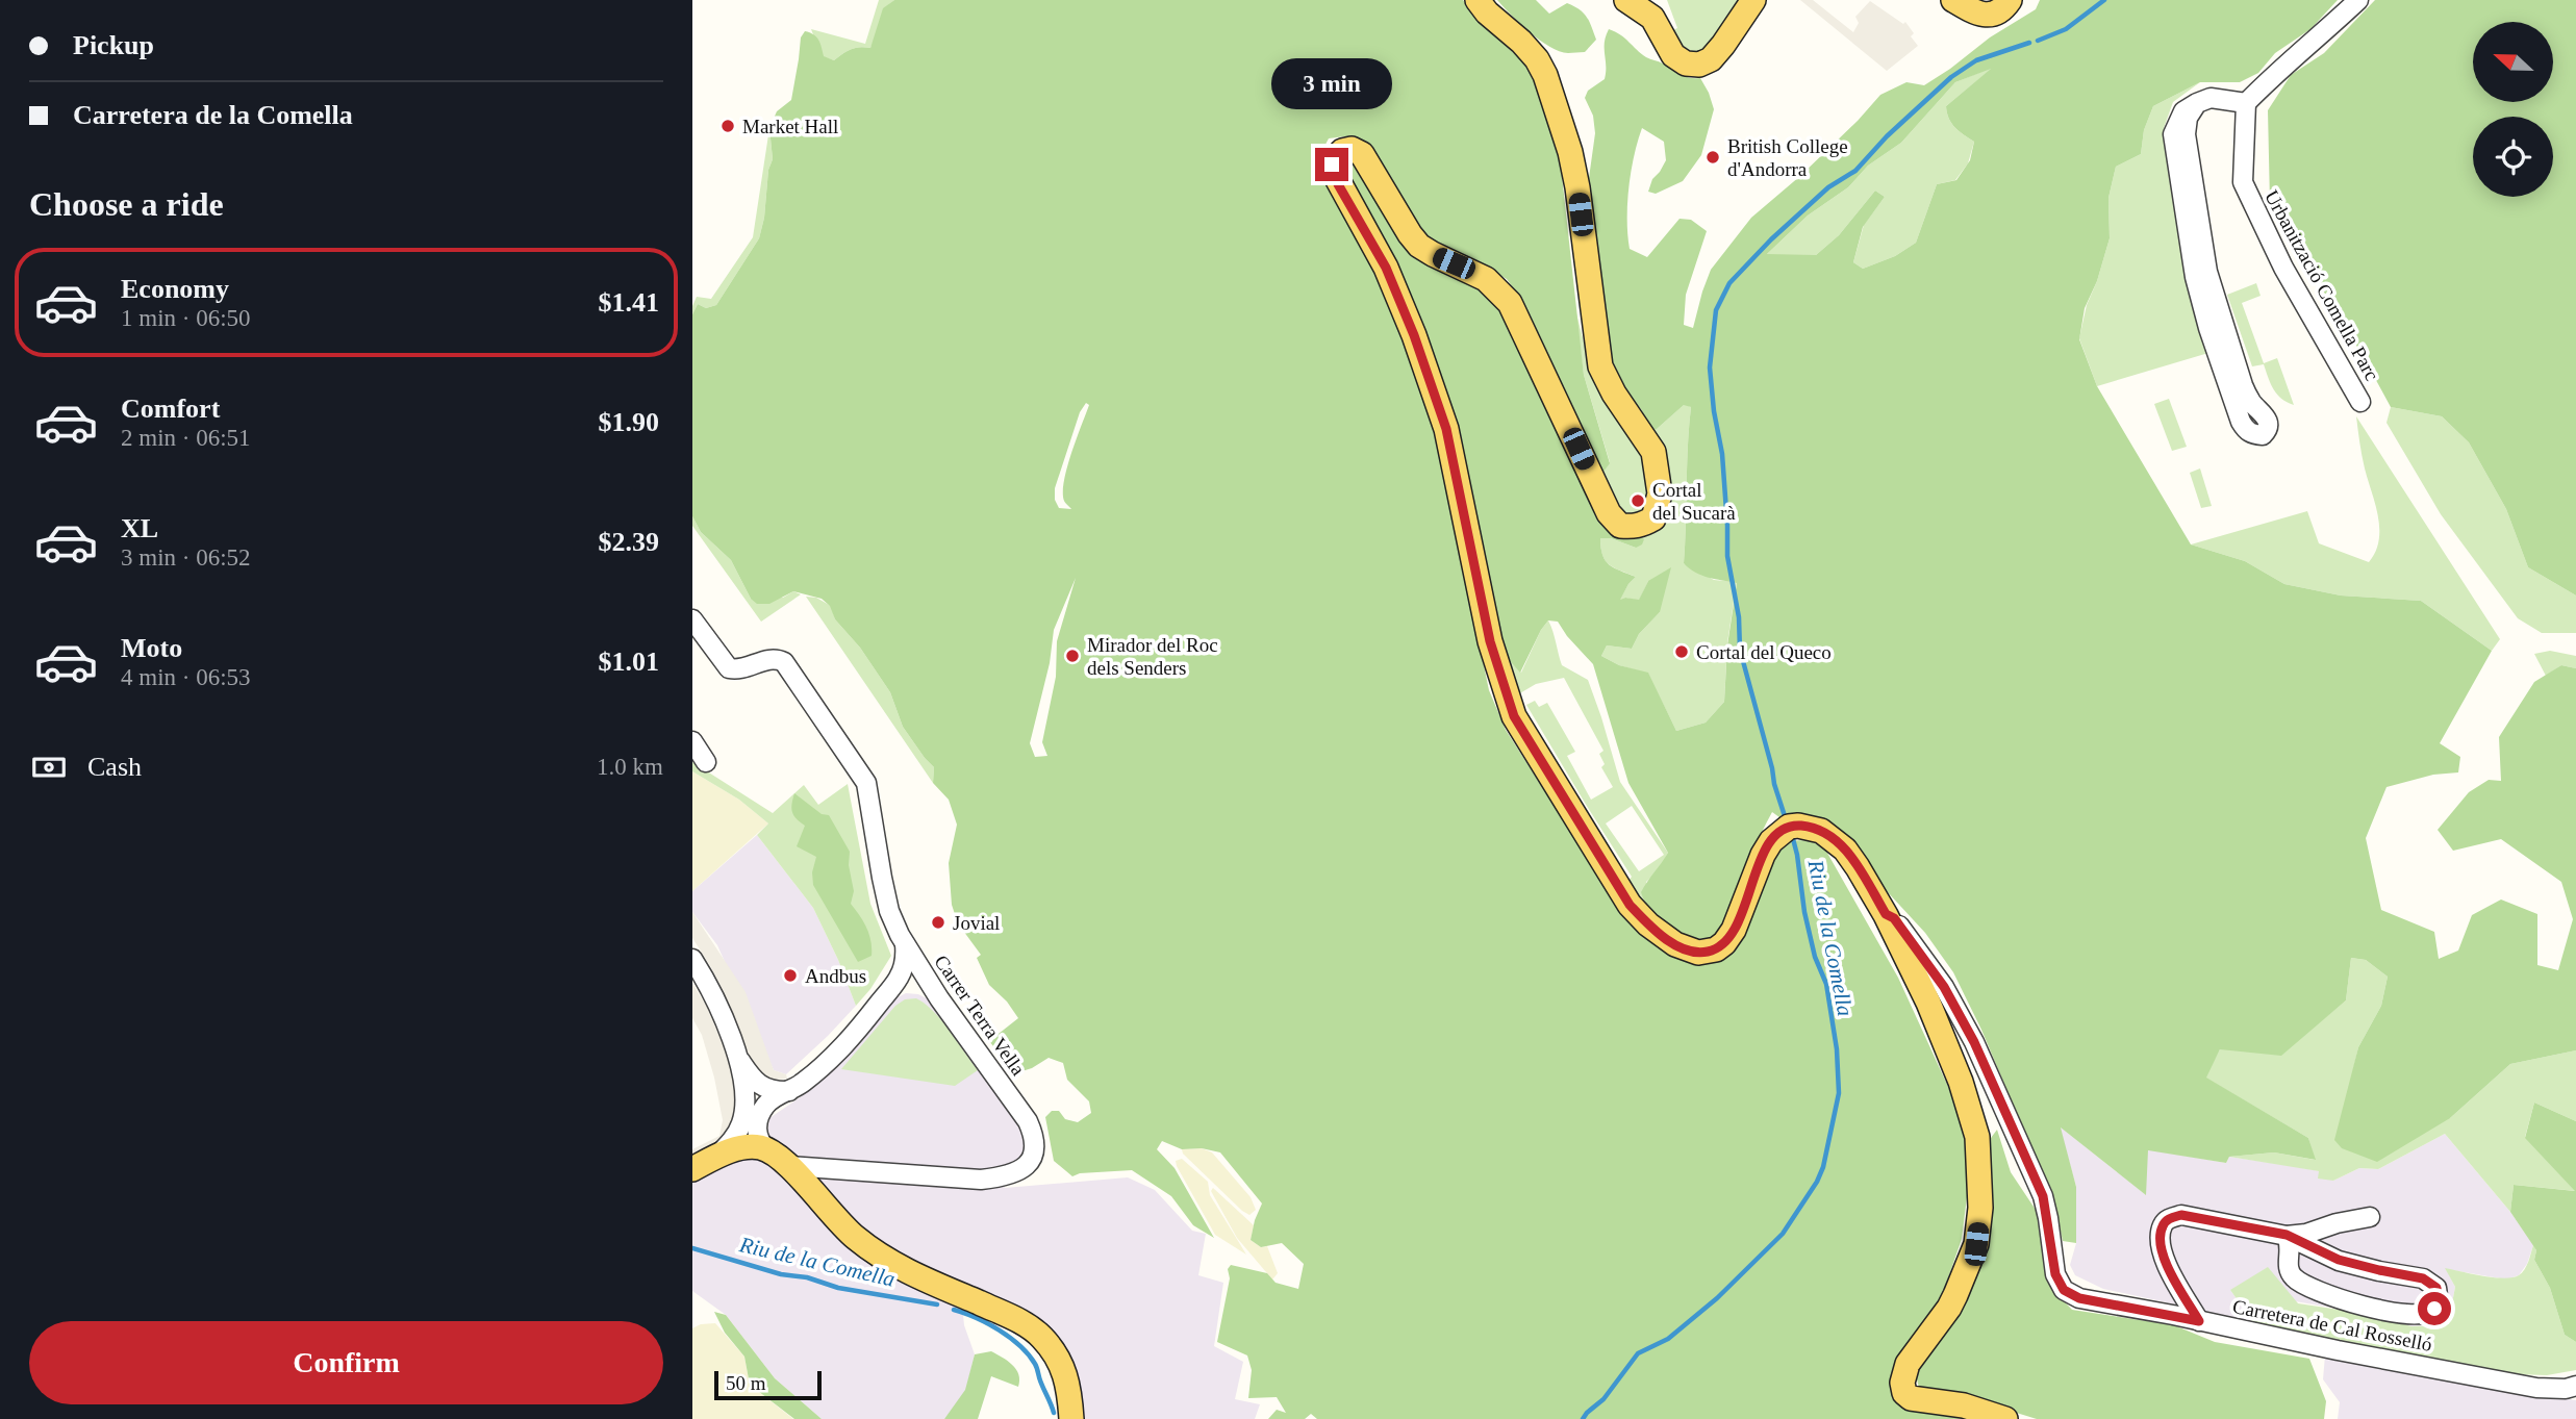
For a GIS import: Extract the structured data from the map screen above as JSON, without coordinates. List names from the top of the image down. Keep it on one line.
{"streets":{"street":["Urbanització Comella Parc","Carrer Terra Vella","Carretera de Cal Rosselló"]},"water":["Riu de la Comella"],"places":["Market Hall","British College d'Andorra","Cortal del Sucarà","Cortal del Queco","Mirador del Roc dels Senders","Jovial","Andbus"],"scale_bar":"50 m","north":"left","page":{"banner":["Pickup","Carretera de la Comella"],"bubble":"3 min","heading":"Choose a ride","list":[{"name":"Economy","note":"1 min · 06:50","value":"$1.41"},{"name":"Comfort","note":"2 min · 06:51","value":"$1.90"},{"name":"XL","note":"3 min · 06:52","value":"$2.39"},{"name":"Moto","note":"4 min · 06:53","value":"$1.01"}],"pay":["Cash","1.0 km"],"buttons":"Confirm","scale":"50 m"}}
